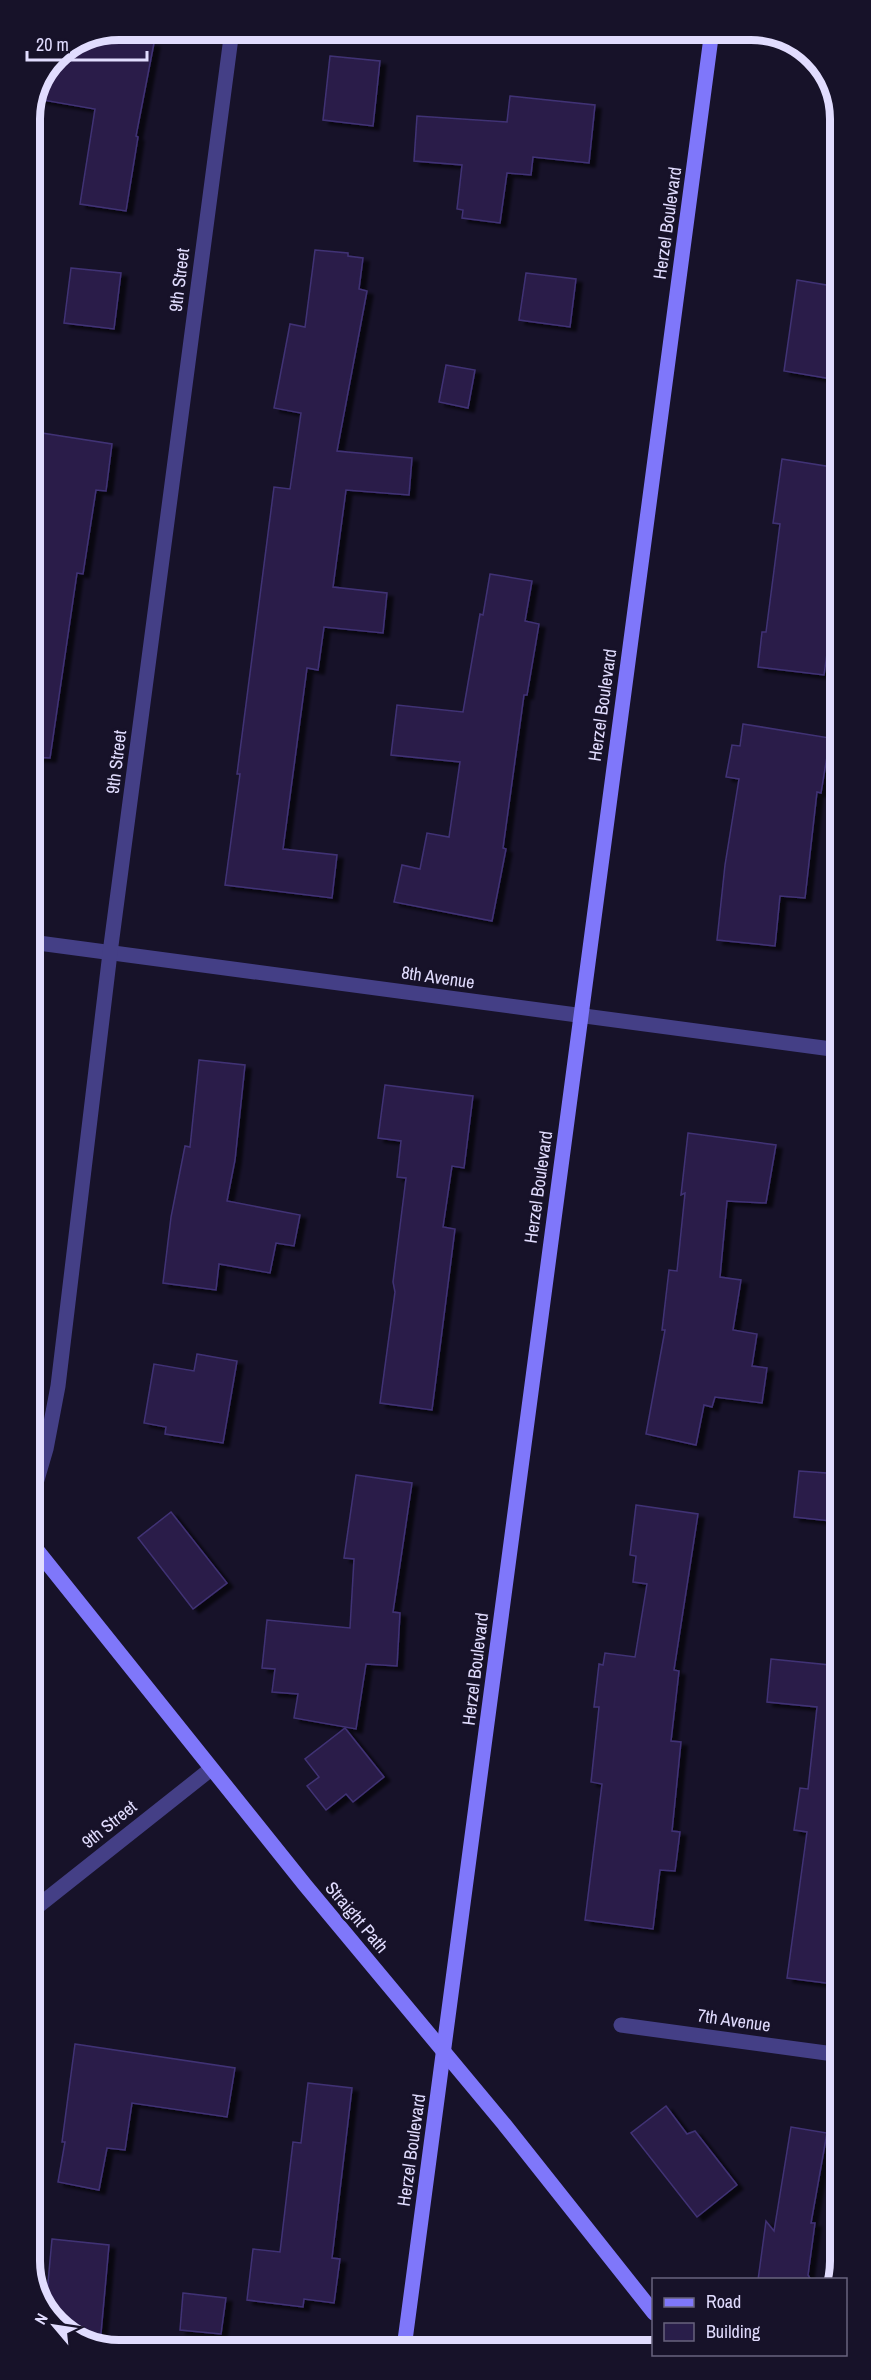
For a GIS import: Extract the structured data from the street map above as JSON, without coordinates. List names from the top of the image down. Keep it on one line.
{"streets":{"street":["Herzel Boulevard","9th Street","8th Avenue","Straight Path","7th Avenue"]},"crossings":[["Herzel Boulevard","8th Avenue"],["Herzel Boulevard","Straight Path"],["9th Street","8th Avenue"],["9th Street","Straight Path"]],"legend":["Road","Building"],"scale_bar":"20 m","north":"top left"}
